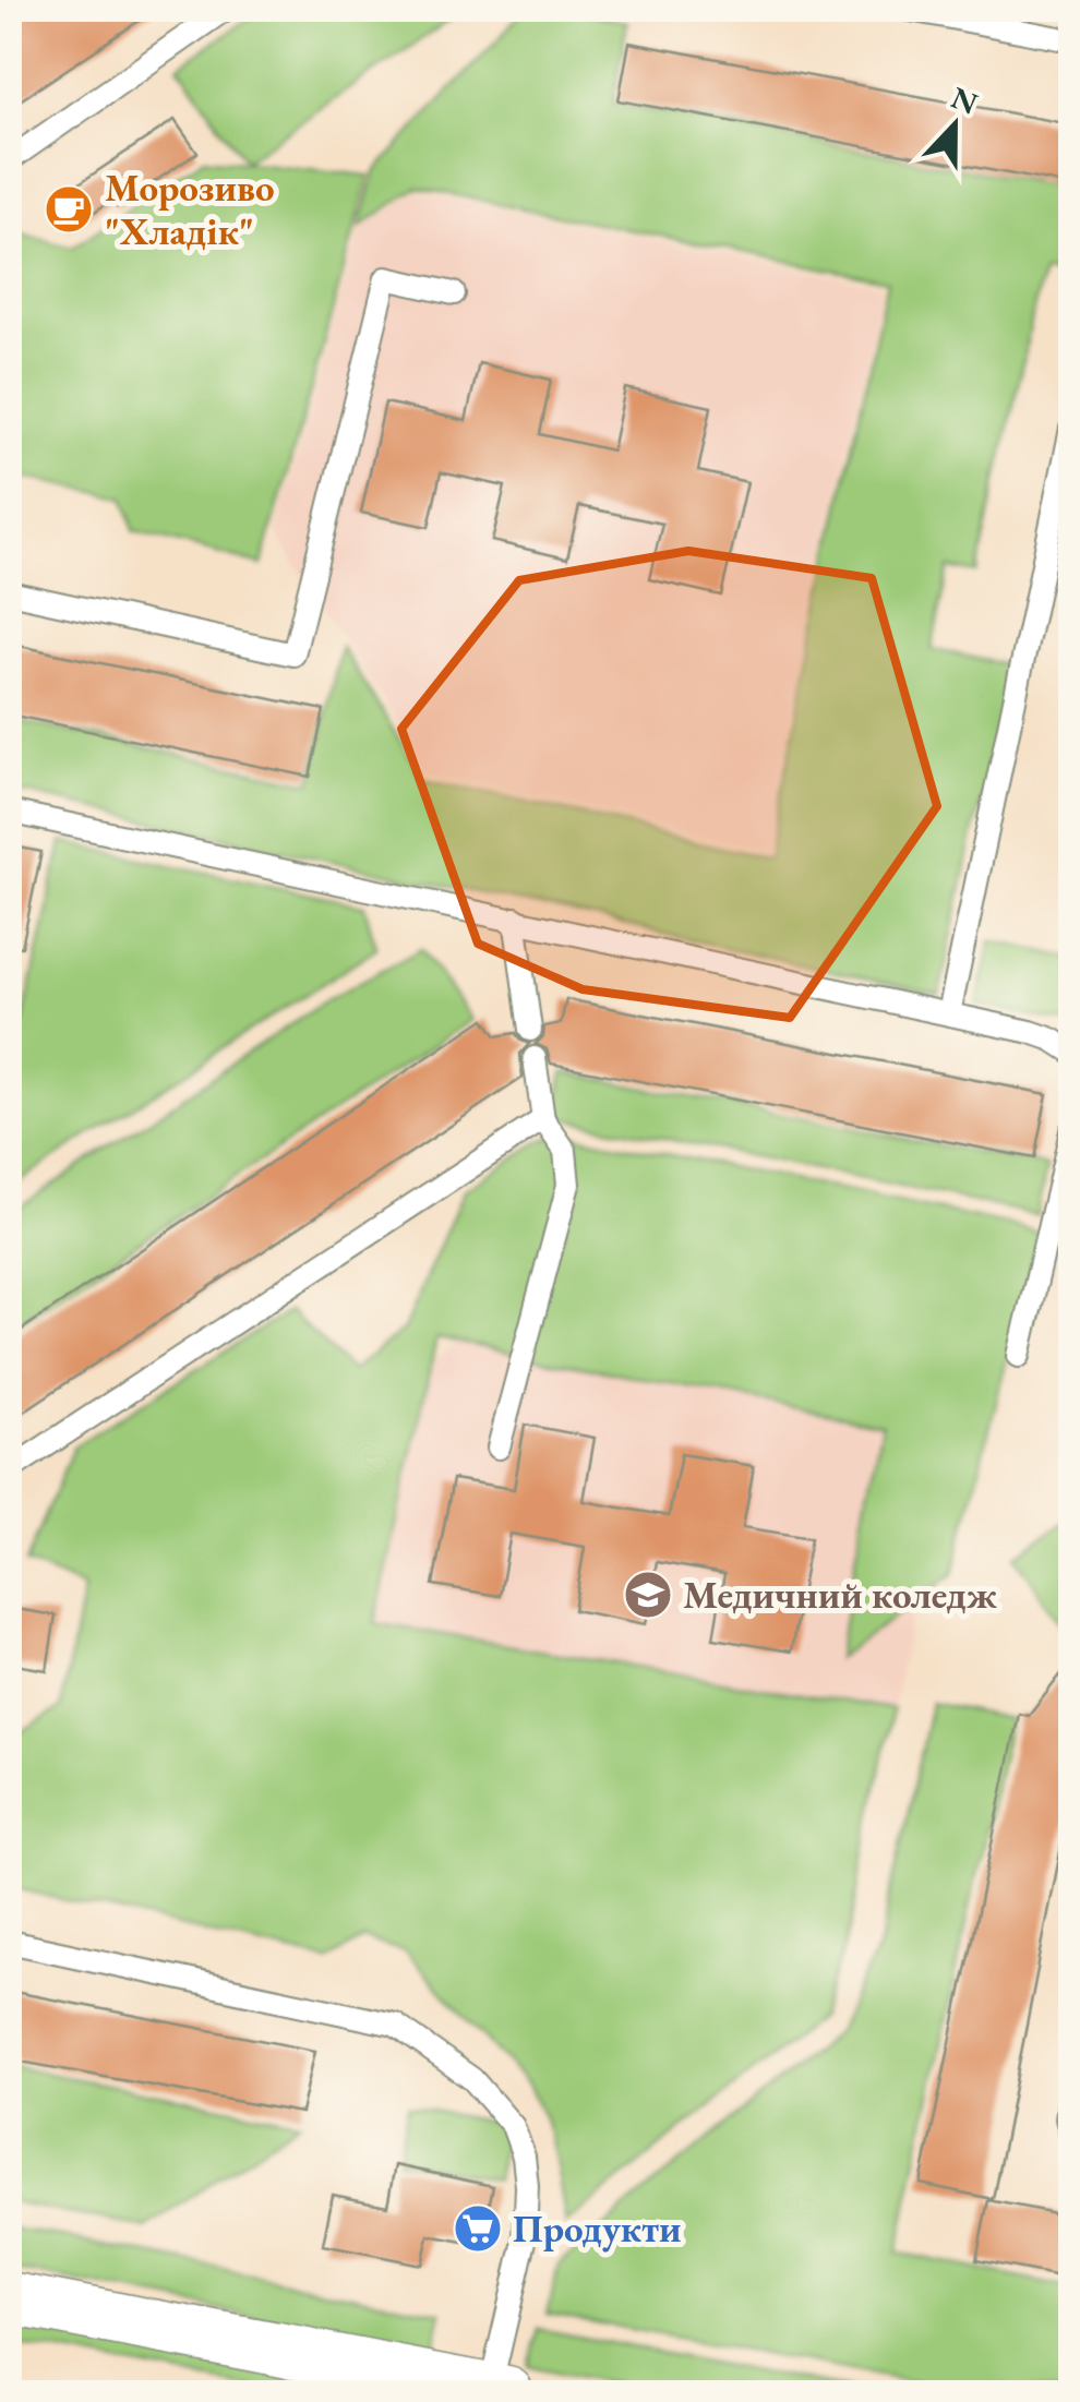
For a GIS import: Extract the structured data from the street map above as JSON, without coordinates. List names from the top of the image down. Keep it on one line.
{"places":{"cafe":["Морозиво \"Хладік\""],"school or university":["Медичний коледж"],"supermarket":["Продукти"]},"north":"top"}
